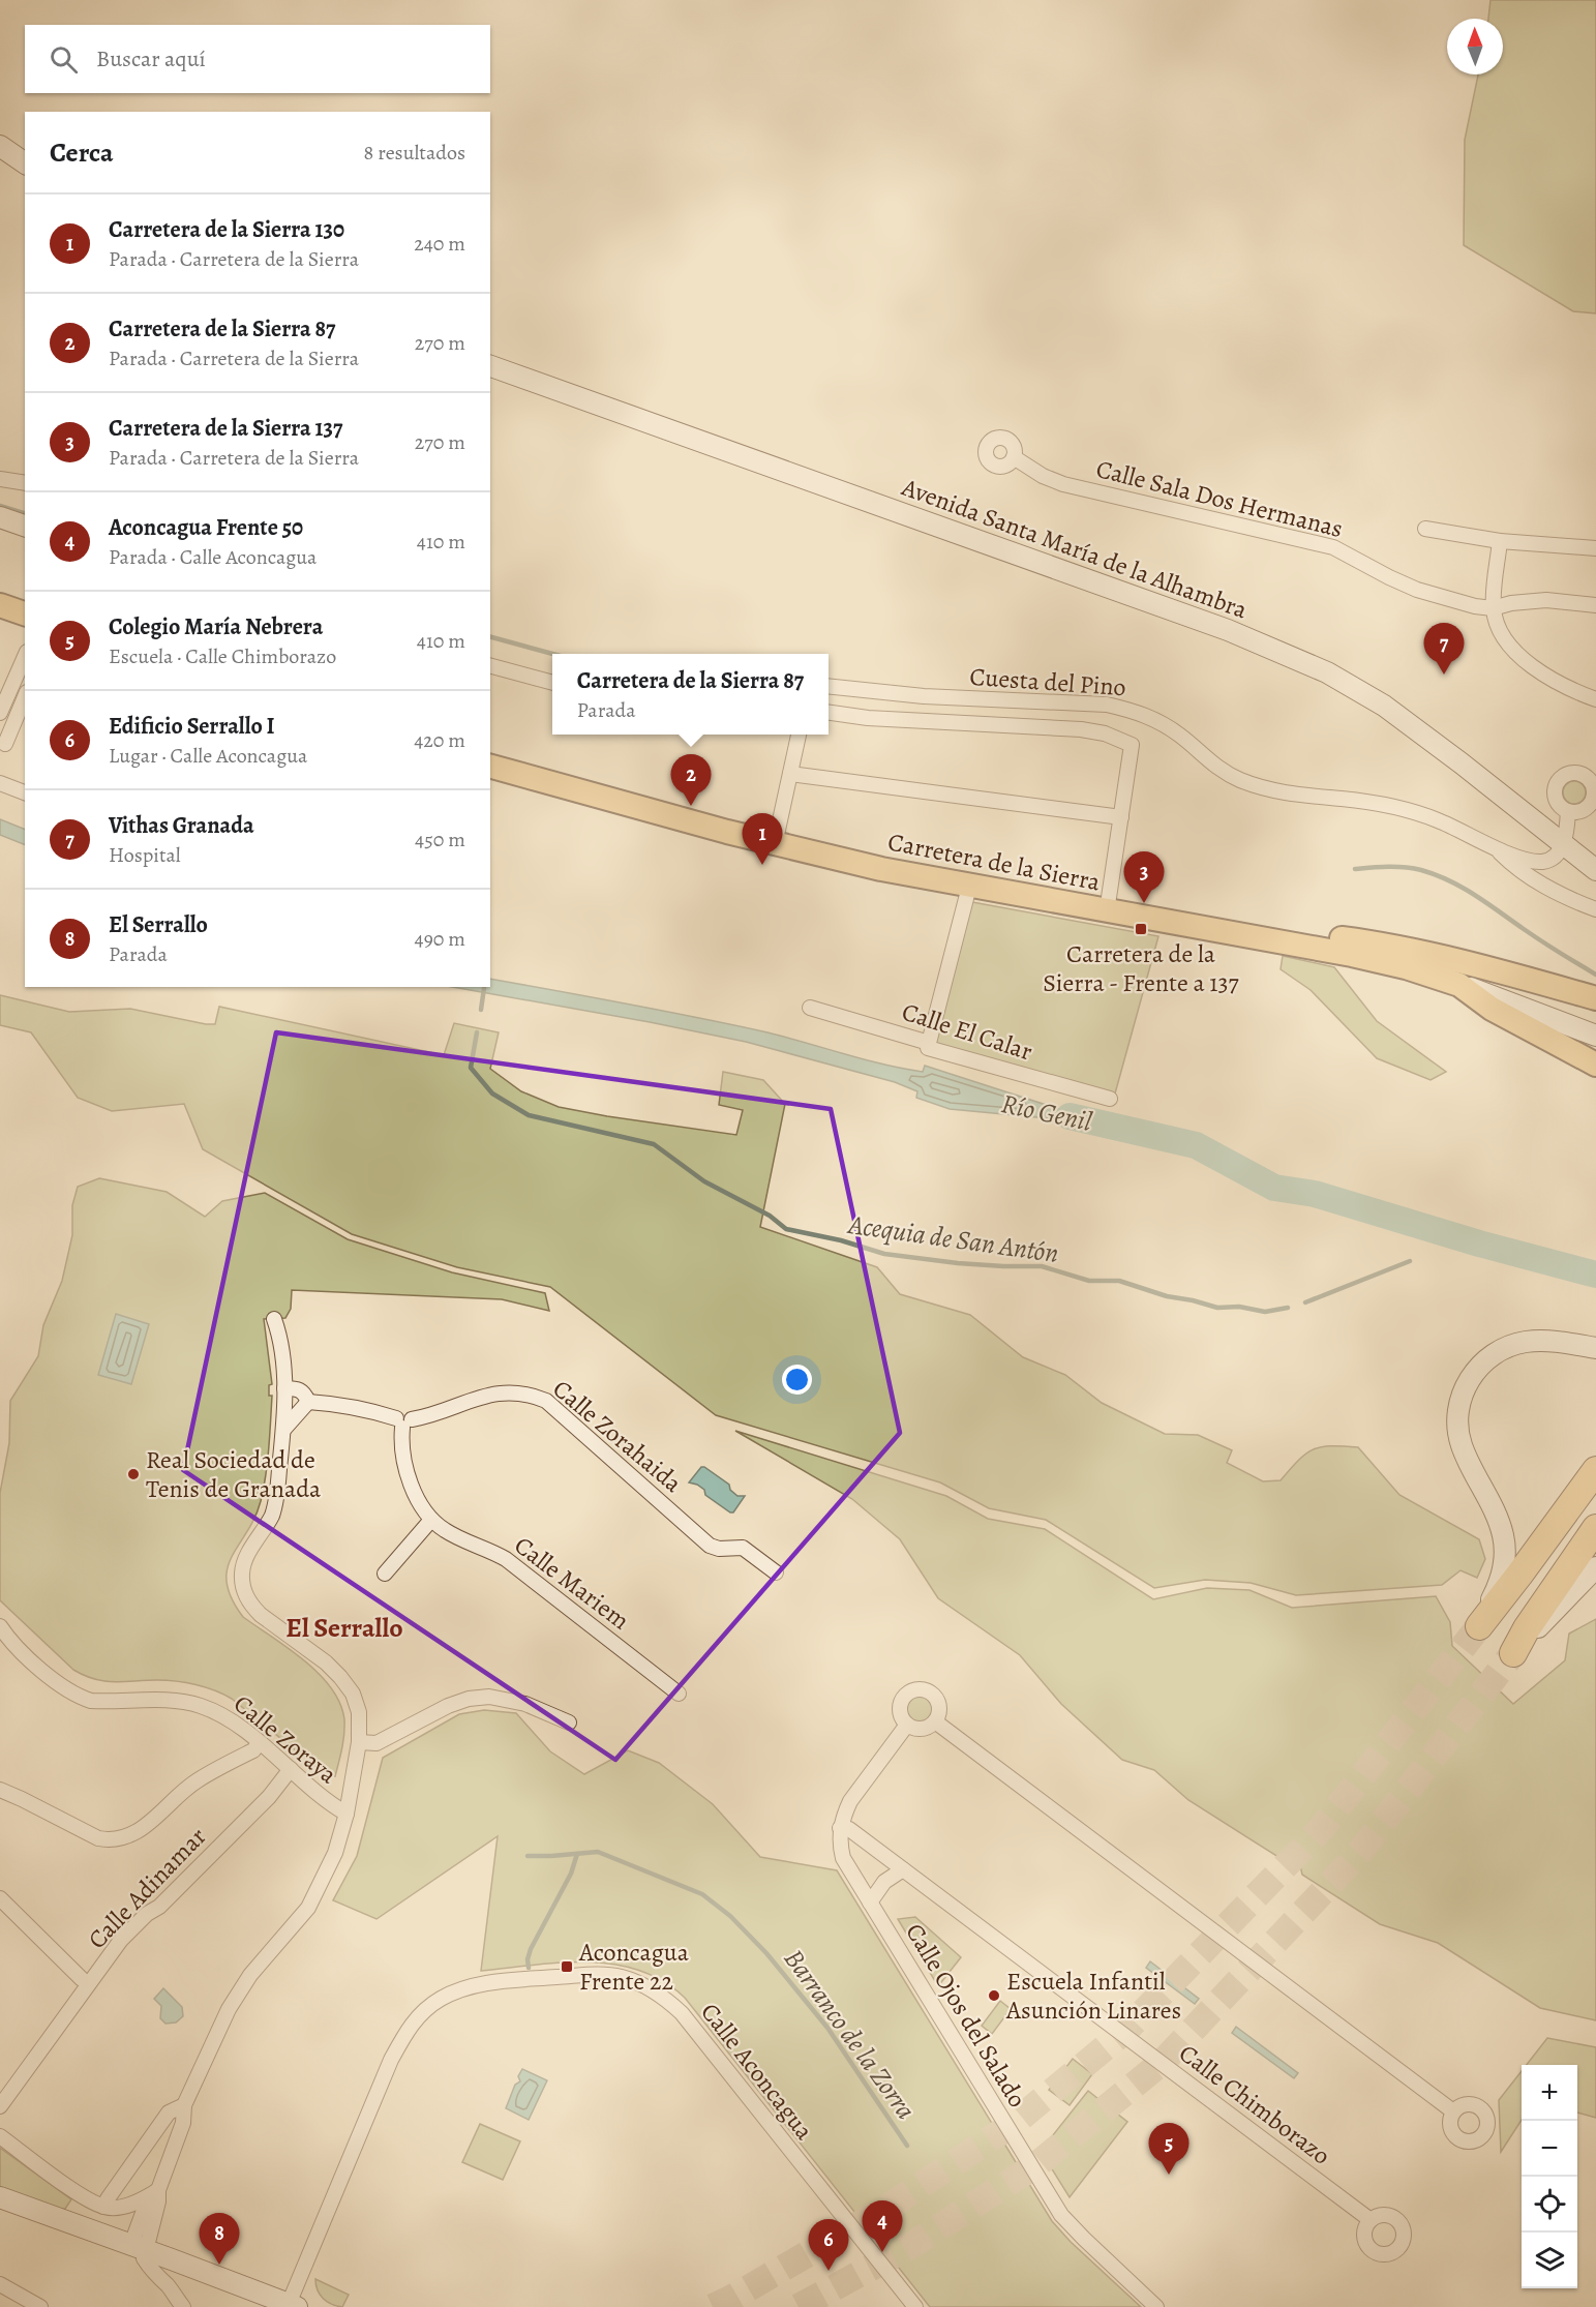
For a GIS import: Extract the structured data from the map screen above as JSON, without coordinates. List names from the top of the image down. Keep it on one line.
{"streets":{"main road":["Carretera de la Sierra"],"street":["Calle Sala Dos Hermanas","Avenida Santa María de la Alhambra","Cuesta del Pino","Calle El Calar","Calle Zorahaida","Calle Mariem","Calle Zoraya","Calle Adinamar","Calle Ojos del Salado","Calle Aconcagua","Calle Chimborazo"]},"crossings":[["Avenida Santa María de la Alhambra","Cuesta del Pino"],["Calle Zorahaida","Calle Mariem"],["Calle Zoraya","Calle Adinamar"],["Calle Ojos del Salado","Calle Chimborazo"]],"districts":["El Serrallo"],"water":["Río Genil","Acequia de San Antón","Barranco de la Zorra"],"places":{"transit":["Carretera de la Sierra - Frente a 137","Aconcagua Frente 22"],"other":["Real Sociedad de Tenis de Granada","Escuela Infantil Asunción Linares"]},"north":"top","page":{"search":"Buscar aquí","heading":["Cerca","8 resultados"],"list":[{"mark":"1","name":"Carretera de la Sierra 130","note":"Parada · Carretera de la Sierra","value":"240 m"},{"mark":"2","name":"Carretera de la Sierra 87","note":"Parada · Carretera de la Sierra","value":"270 m"},{"mark":"3","name":"Carretera de la Sierra 137","note":"Parada · Carretera de la Sierra","value":"270 m"},{"mark":"4","name":"Aconcagua Frente 50","note":"Parada · Calle Aconcagua","value":"410 m"},{"mark":"5","name":"Colegio María Nebrera","note":"Escuela · Calle Chimborazo","value":"410 m"},{"mark":"6","name":"Edificio Serrallo I","note":"Lugar · Calle Aconcagua","value":"420 m"},{"mark":"7","name":"Vithas Granada","note":"Hospital","value":"450 m"},{"mark":"8","name":"El Serrallo","note":"Parada","value":"490 m"}],"pins":["7","2","1","3","5","4","8","6"],"popup":["Carretera de la Sierra 87","Parada"],"map_buttons":["+","−"]}}
